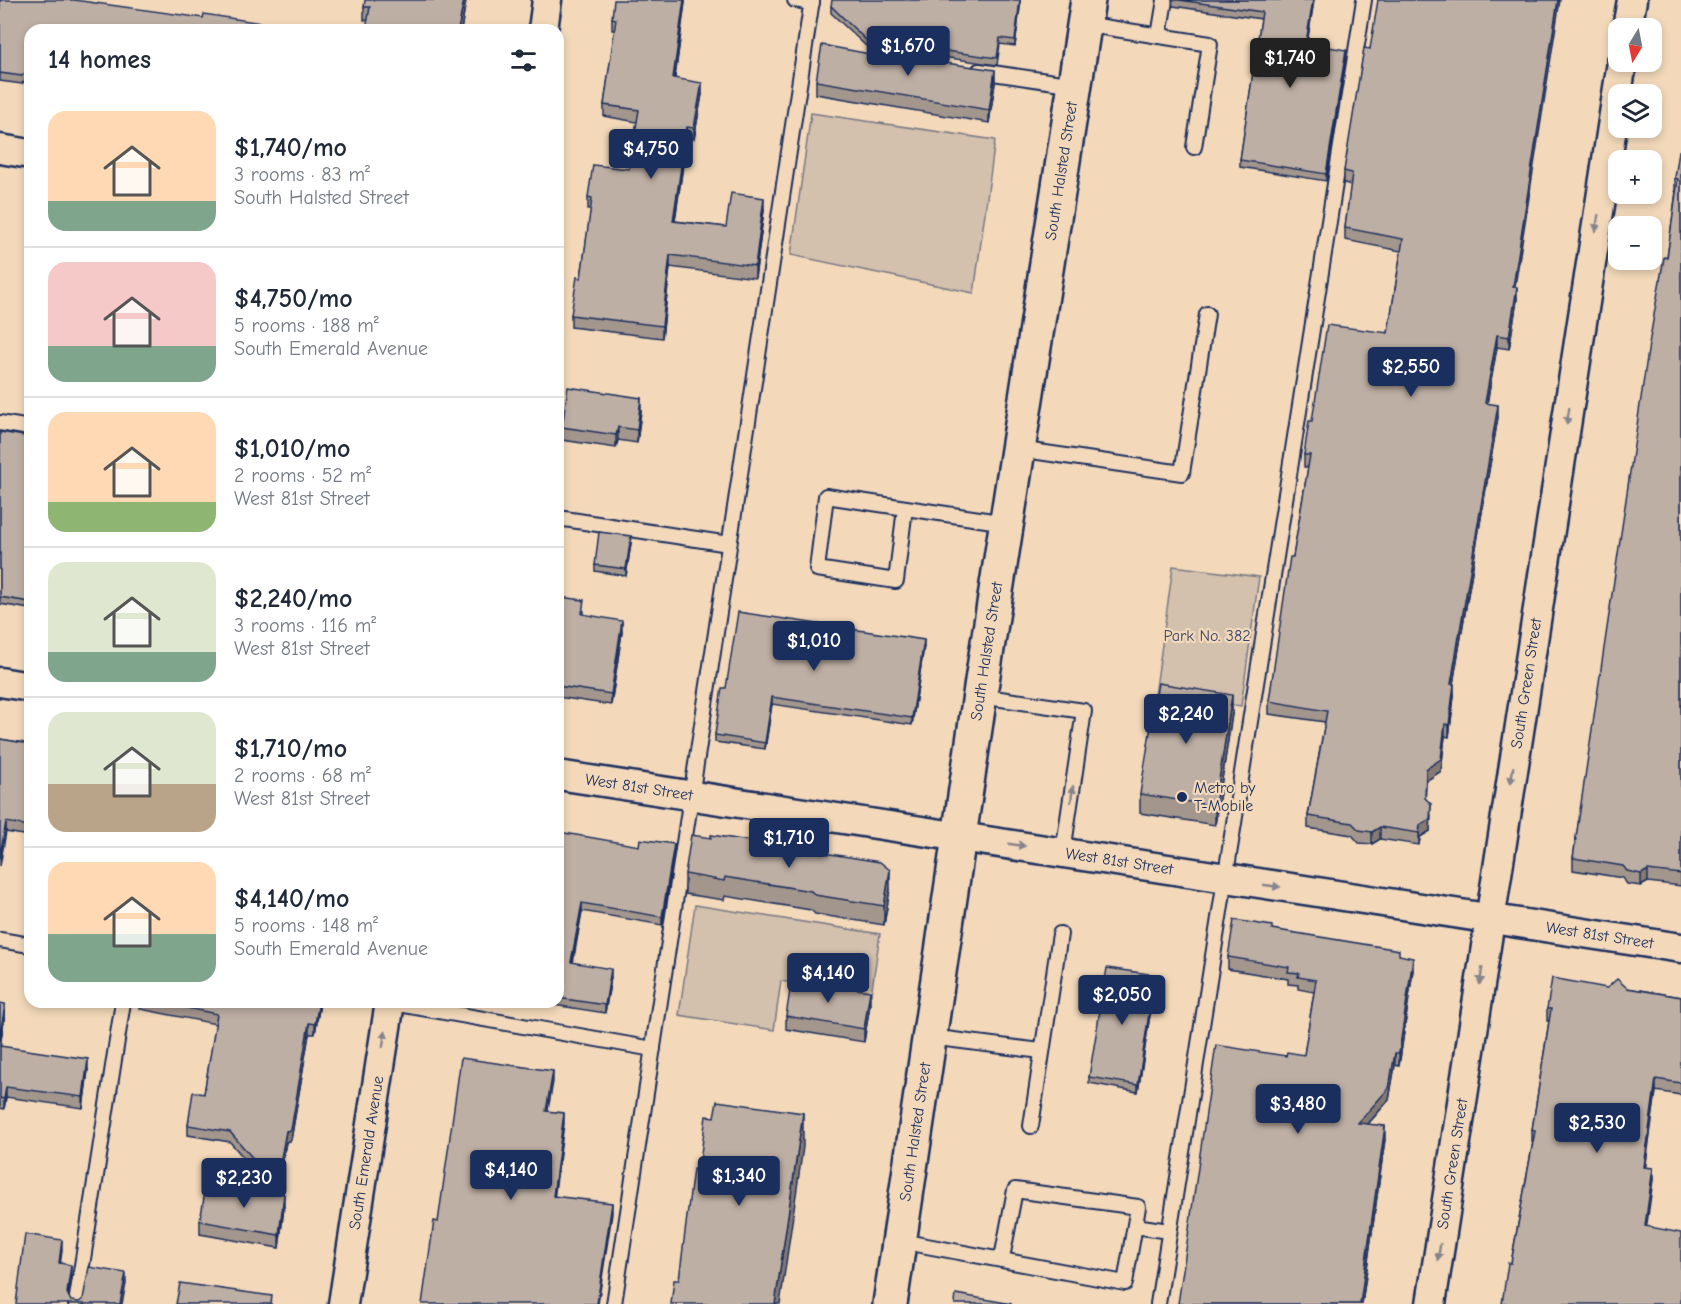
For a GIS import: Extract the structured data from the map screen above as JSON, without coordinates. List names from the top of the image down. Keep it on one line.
{"streets":{"main road":["South Halsted Street"],"street":["South Green Street","West 81st Street","South Emerald Avenue"]},"crossings":[["South Halsted Street","West 81st Street"],["South Green Street","West 81st Street"]],"one_way":["South Green Street","South Emerald Avenue"],"parks":["Park No. 382"],"places":["Metro by T-Mobile"],"north":"bottom","page":{"map_buttons":["+","−"],"heading":"14 homes","price":["$1,670","$1,740","$4,750","$2,550","$1,010","$2,240","$1,710","$4,140","$2,050","$3,480","$2,530","$4,140","$1,340","$2,230"],"list":[{"name":"$1,740/mo","note":"3 rooms · 83 m² · South Halsted Street"},{"name":"$4,750/mo","note":"5 rooms · 188 m² · South Emerald Avenue"},{"name":"$1,010/mo","note":"2 rooms · 52 m² · West 81st Street"},{"name":"$2,240/mo","note":"3 rooms · 116 m² · West 81st Street"},{"name":"$1,710/mo","note":"2 rooms · 68 m² · West 81st Street"},{"name":"$4,140/mo","note":"5 rooms · 148 m² · South Emerald Avenue"}]}}
